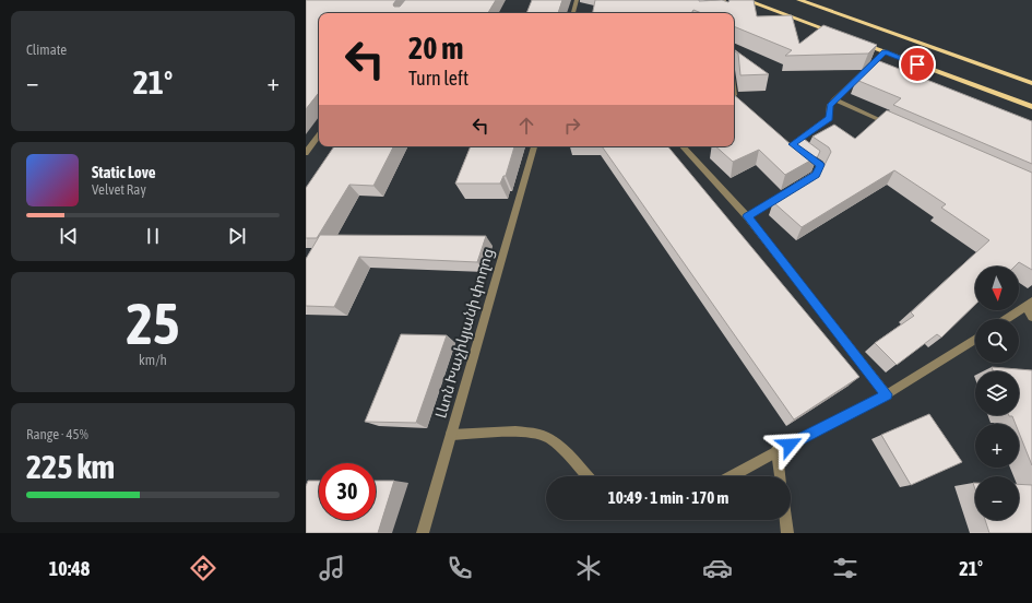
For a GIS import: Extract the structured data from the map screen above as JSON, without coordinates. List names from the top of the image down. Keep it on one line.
{"streets":{"street":["Լևոն Խաչիկյանի փողոց"]},"north":"bottom","page":{"tile":["Climate",["25","km/h"],["Range · 45%","225 km"]],"turn":["20 m","Turn left"],"heat":["−","21°","+"],"song":["Static Love","Velvet Ray"],"map_buttons":["+","−"],"limit":"30","trip":"10:49 · 1 min · 170 m","tabs":["10:48","21°"]}}
